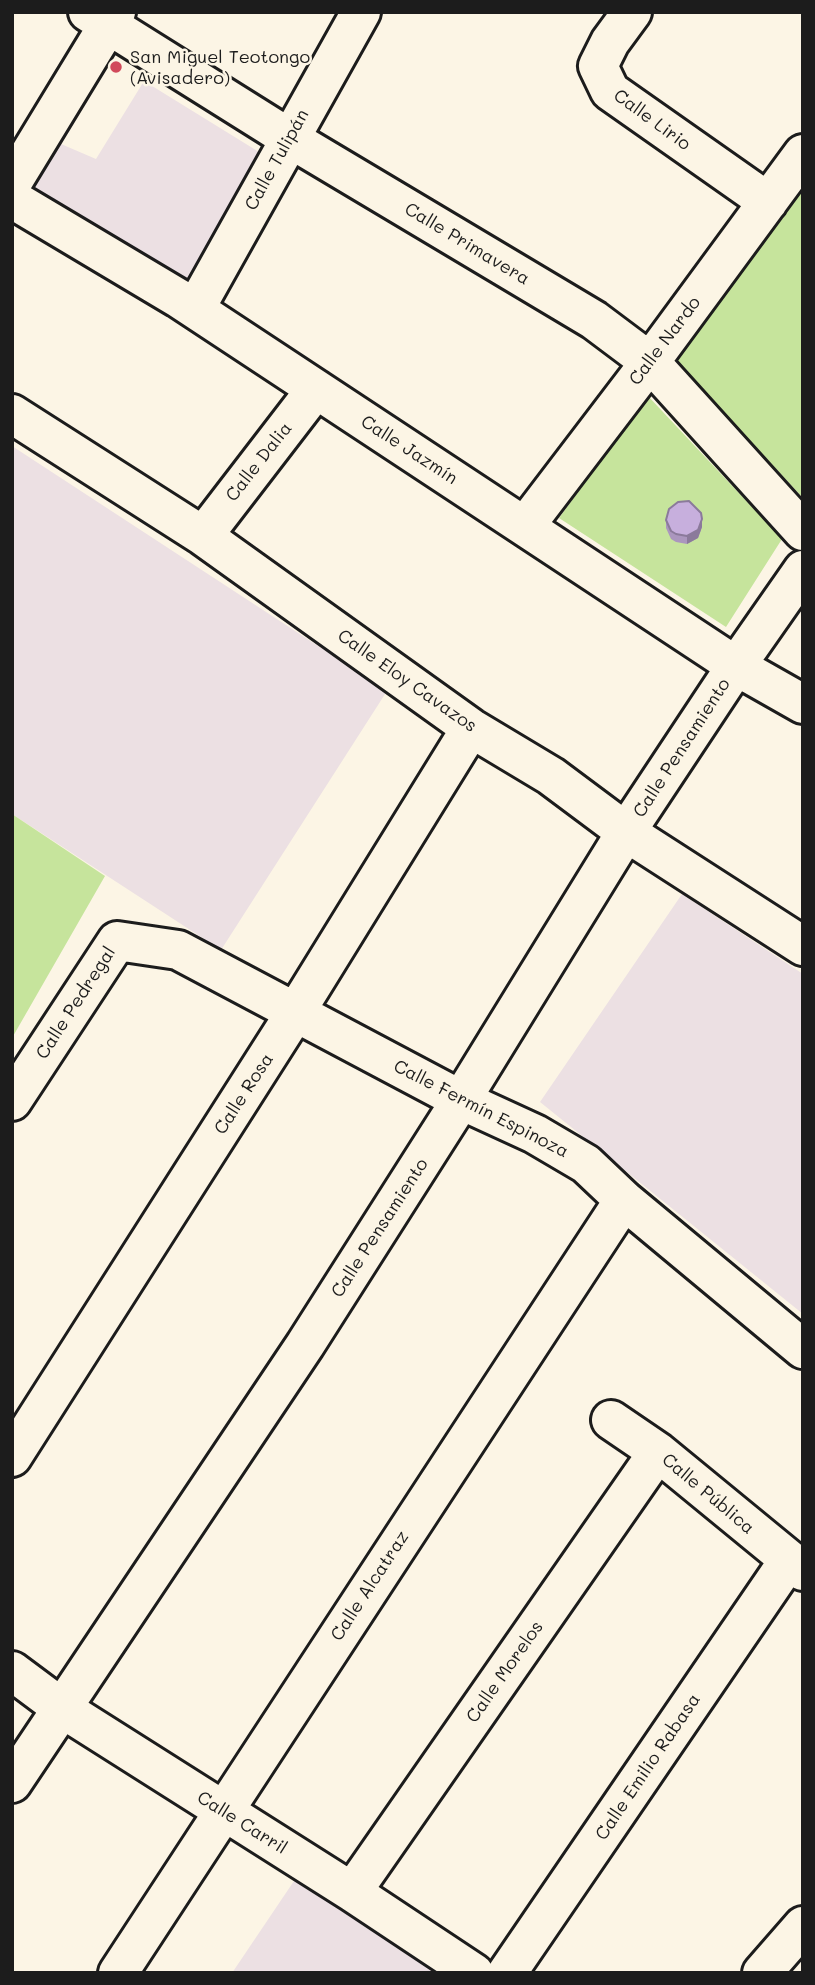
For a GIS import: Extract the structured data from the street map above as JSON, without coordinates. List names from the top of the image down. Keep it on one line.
{"streets":{"street":["Calle Lirio","Calle Tulipán","Calle Primavera","Calle Nardo","Calle Jazmín","Calle Dalia","Calle Eloy Cavazos","Calle Pensamiento","Calle Pedregal","Calle Rosa","Calle Fermín Espinoza","Calle Pública","Calle Alcatraz","Calle Morelos","Calle Emilio Rabasa","Calle Carril"]},"crossings":[["Calle Lirio","Calle Nardo"],["Calle Tulipán","Calle Primavera"],["Calle Tulipán","Calle Jazmín"],["Calle Primavera","Calle Nardo"],["Calle Nardo","Calle Jazmín"],["Calle Jazmín","Calle Dalia"],["Calle Jazmín","Calle Pensamiento"],["Calle Dalia","Calle Eloy Cavazos"],["Calle Eloy Cavazos","Calle Pensamiento"],["Calle Eloy Cavazos","Calle Rosa"],["Calle Pensamiento","Calle Fermín Espinoza"],["Calle Pensamiento","Calle Carril"],["Calle Pedregal","Calle Fermín Espinoza"],["Calle Rosa","Calle Fermín Espinoza"],["Calle Fermín Espinoza","Calle Alcatraz"],["Calle Pública","Calle Morelos"],["Calle Pública","Calle Emilio Rabasa"],["Calle Alcatraz","Calle Carril"],["Calle Morelos","Calle Carril"]],"places":["San Miguel Teotongo (Avisadero)"]}
